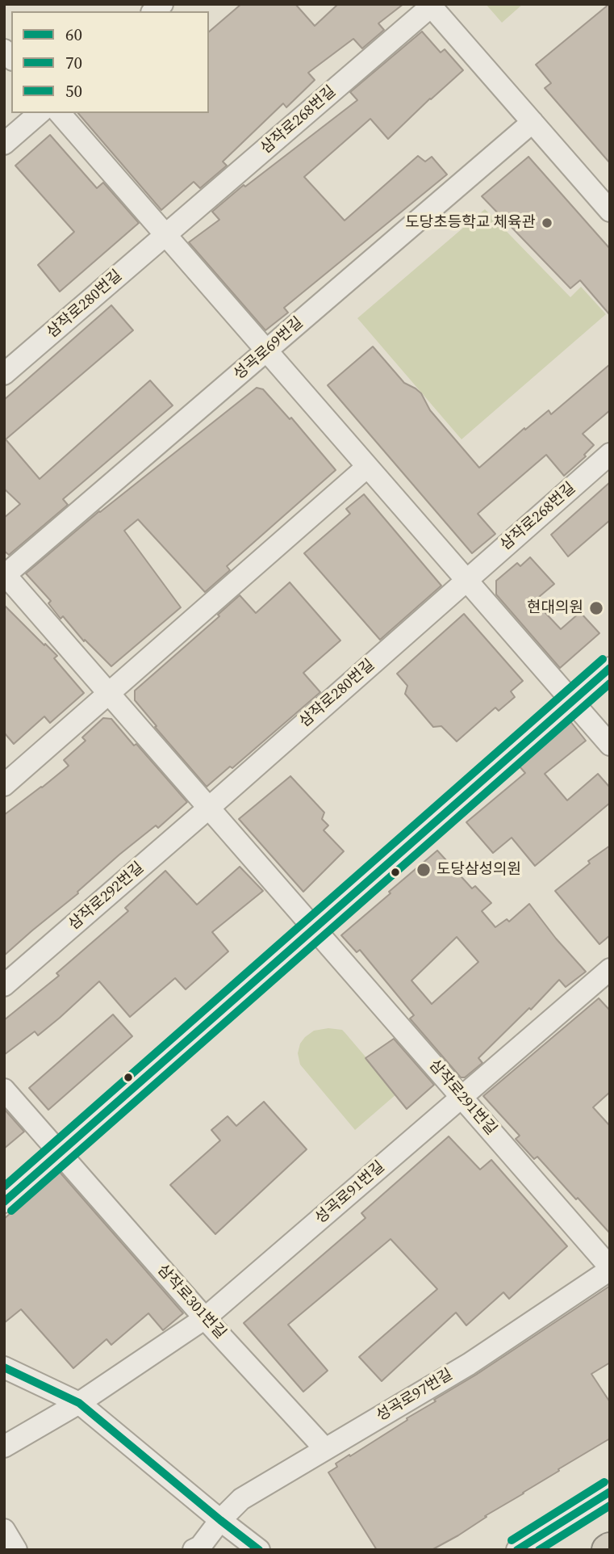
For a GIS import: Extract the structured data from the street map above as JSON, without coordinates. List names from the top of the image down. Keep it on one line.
{"streets":{"street":["삼작로268번길","삼작로280번길","성곡로69번길","삼작로292번길","삼작로291번길","성곡로91번길","삼작로301번길","성곡로97번길"]},"crossings":[["삼작로268번길","삼작로280번길"],["삼작로268번길","성곡로69번길"],["삼작로280번길","삼작로292번길"],["삼작로291번길","성곡로91번길"],["삼작로291번길","성곡로97번길"],["성곡로91번길","삼작로301번길"],["삼작로301번길","성곡로97번길"]],"places":["도당초등학교 체육관","현대의원","도당삼성의원"],"lines":["transit line 50","transit line 60","transit line 70"],"legend":["60","70","50"]}
